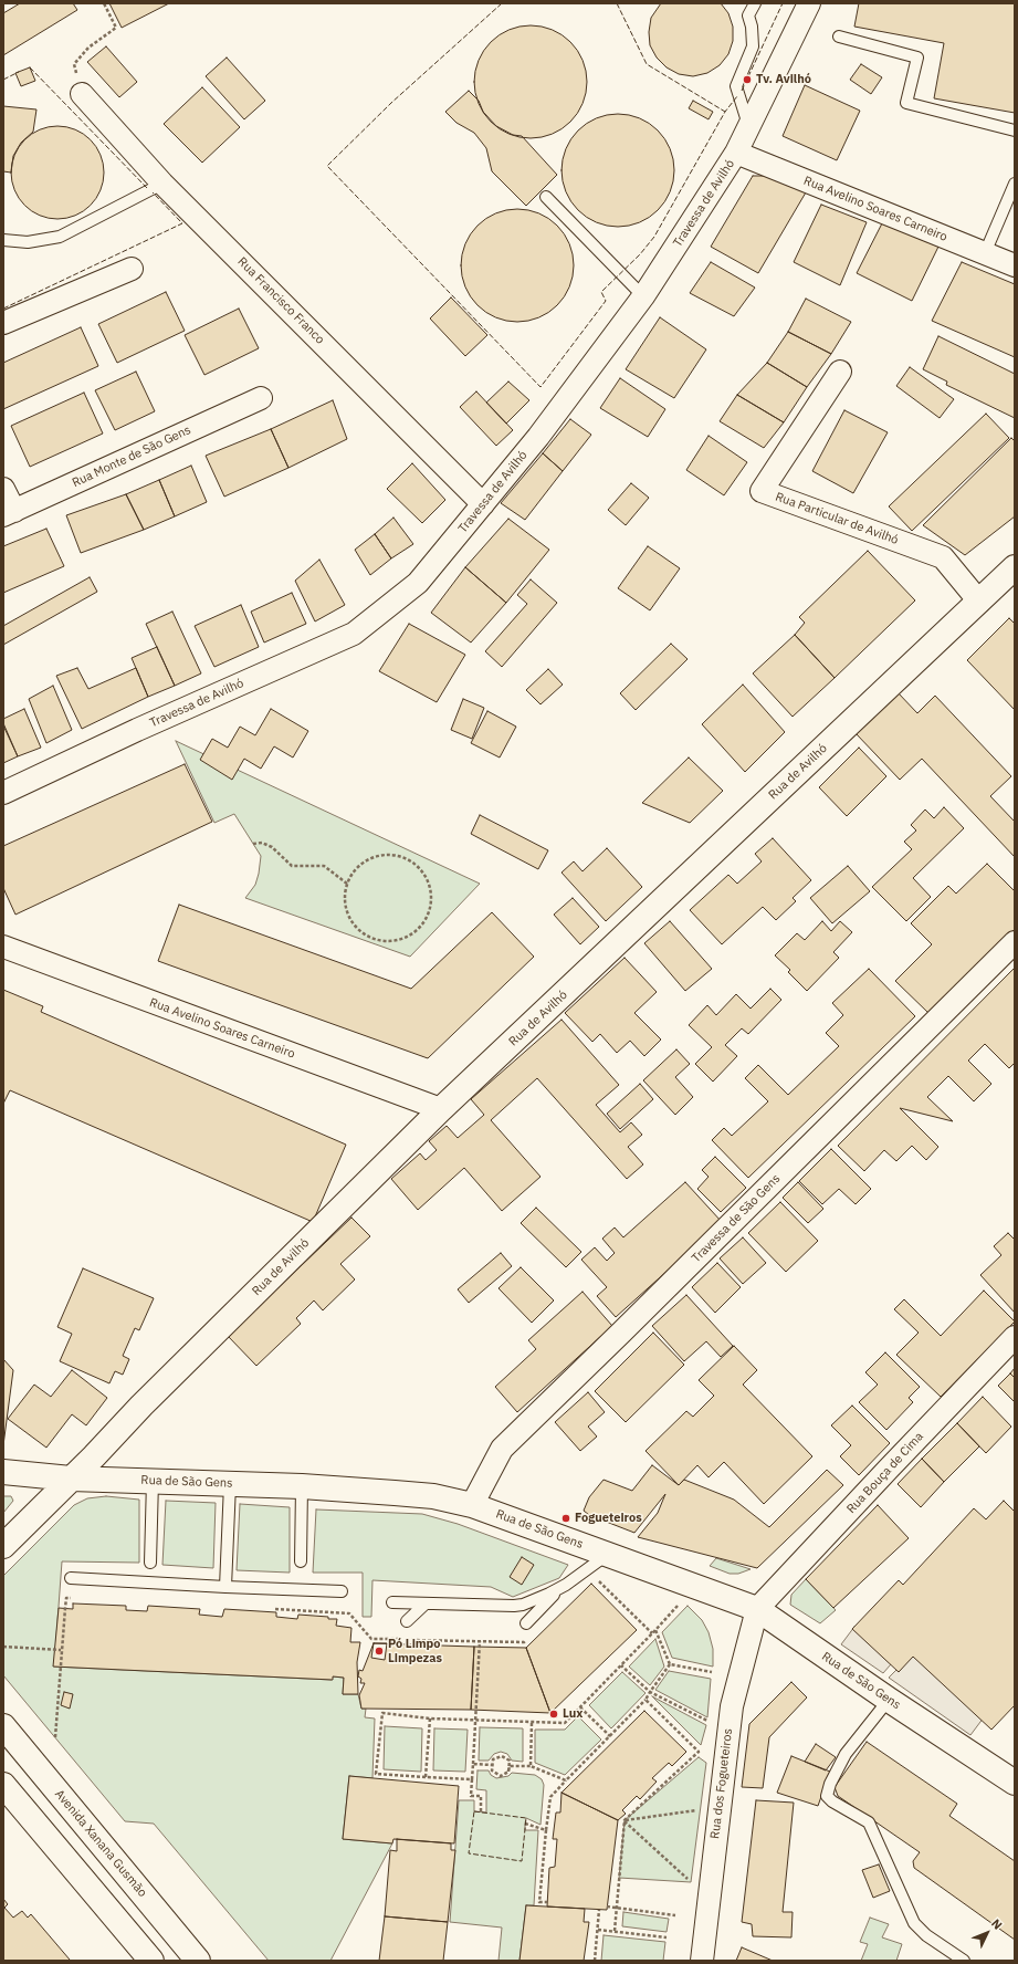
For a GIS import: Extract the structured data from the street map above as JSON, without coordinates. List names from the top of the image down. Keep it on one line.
{"streets":{"main road":["Rua de Avilhó","Rua de São Gens","Avenida Xanana Gusmão"],"street":["Travessa de Avilhó","Rua Avelino Soares Carneiro","Rua Francisco Franco","Rua Monte de São Gens","Rua Particular de Avilhó","Travessa de São Gens","Rua Bouça de Cima","Rua dos Fogueteiros"]},"crossings":[["Travessa de Avilhó","Rua Avelino Soares Carneiro"],["Travessa de Avilhó","Rua Francisco Franco"],["Rua Avelino Soares Carneiro","Rua de Avilhó"],["Rua Particular de Avilhó","Rua de Avilhó"],["Rua de Avilhó","Rua de São Gens"],["Travessa de São Gens","Rua de São Gens"],["Rua Bouça de Cima","Rua de São Gens"],["Rua Bouça de Cima","Rua dos Fogueteiros"],["Rua de São Gens","Rua dos Fogueteiros"]],"places":["Tv. Avilhó","Fogueteiros","Pó Limpo Limpezas","Lux"],"north":"top right"}
